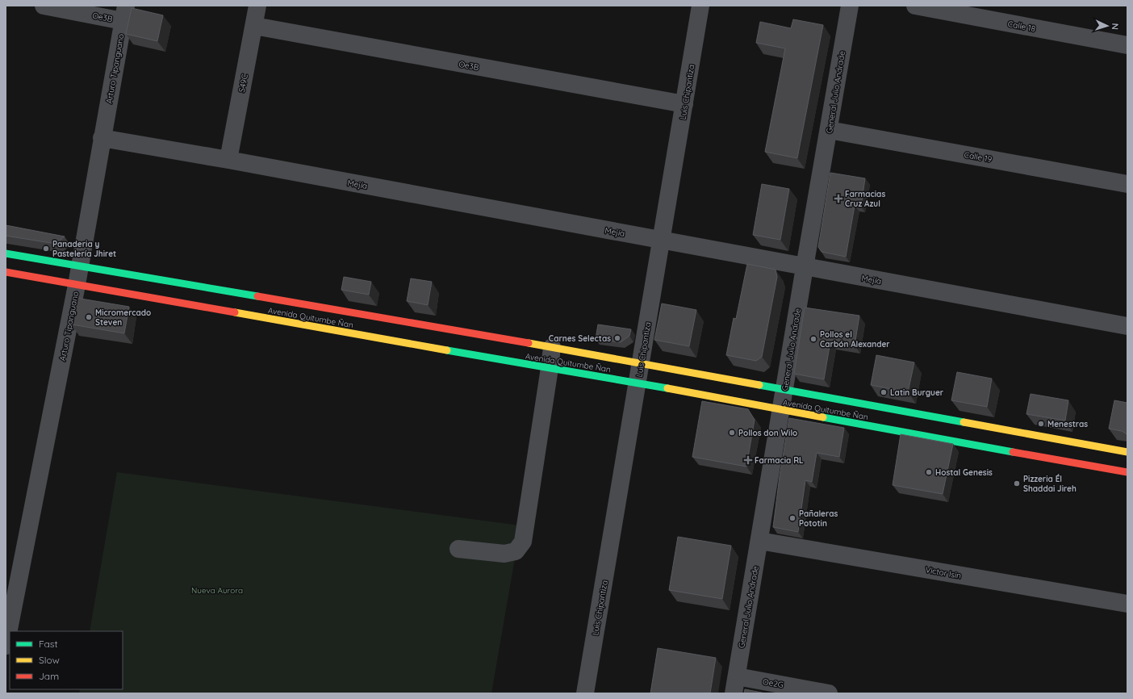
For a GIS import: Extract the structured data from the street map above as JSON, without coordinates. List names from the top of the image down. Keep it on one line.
{"streets":{"street":["Oe3B","Calle 18","Arturo Tipanguano","S49C","Luis Chipantiza","General Julio Andrade","Calle 19","Mejía","Avenida Quitumbe Ñan","Victor Isin","Oe2G"]},"crossings":[["Oe3B","Arturo Tipanguano"],["Oe3B","S49C"],["Oe3B","Luis Chipantiza"],["Arturo Tipanguano","Mejía"],["Arturo Tipanguano","Avenida Quitumbe Ñan"],["S49C","Mejía"],["Luis Chipantiza","Mejía"],["Luis Chipantiza","Avenida Quitumbe Ñan"],["General Julio Andrade","Calle 19"],["General Julio Andrade","Mejía"],["General Julio Andrade","Avenida Quitumbe Ñan"],["General Julio Andrade","Victor Isin"],["General Julio Andrade","Oe2G"]],"parks":["Nueva Aurora"],"places":{"health":["Farmacias Cruz Azul","Farmacia RL"],"other":["Panaderia y Pastelería Jhiret","Micromercado Steven","Carnes Selectas","Pollos el Carbón Alexander","Latin Burguer","Menestras","Pollos don Wilo","Hostal Genesis","Pizzeria Él Shaddai Jireh","Pañaleras Pototin"]},"legend":["Fast","Slow","Jam"],"north":"right"}
